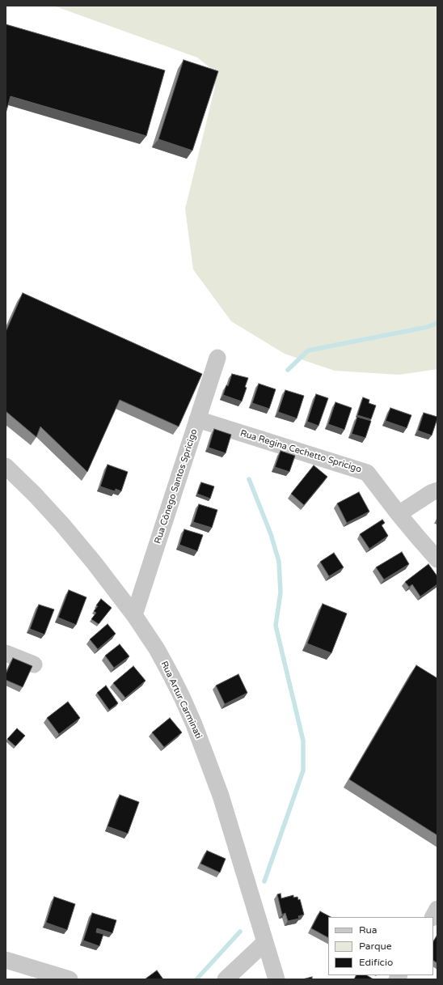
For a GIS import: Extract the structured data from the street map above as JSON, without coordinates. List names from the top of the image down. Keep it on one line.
{"streets":{"street":["Rua Regina Cechetto Spricigo","Rua Cônego Santos Spricigo","Rua Artur Carminati"]},"crossings":[["Rua Regina Cechetto Spricigo","Rua Cônego Santos Spricigo"],["Rua Cônego Santos Spricigo","Rua Artur Carminati"]],"legend":["Rua","Parque","Edifício"]}
